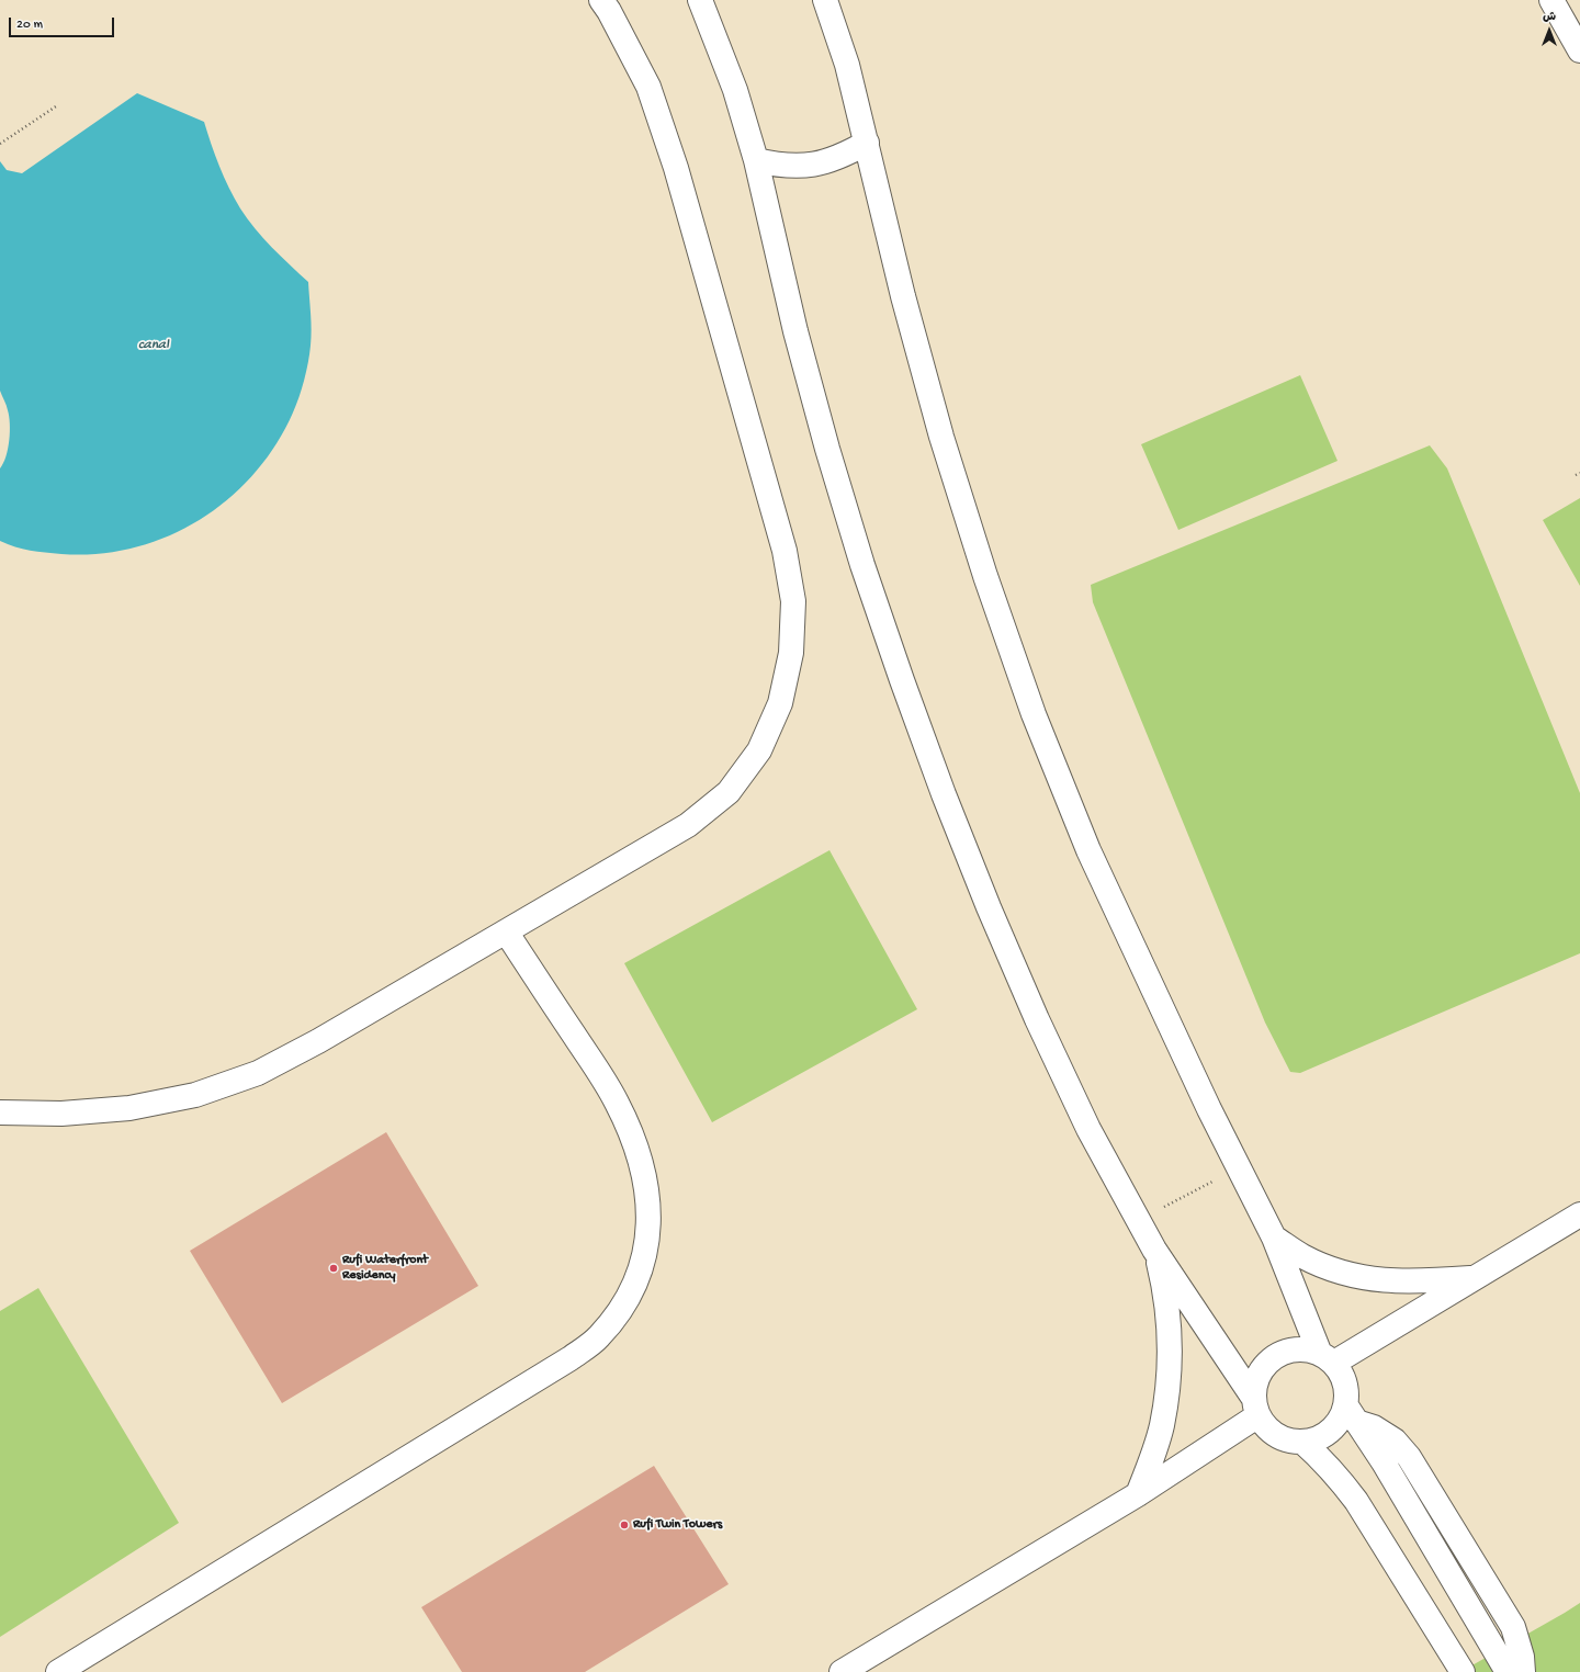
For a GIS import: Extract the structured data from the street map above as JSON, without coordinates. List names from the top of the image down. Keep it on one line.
{"water":["canal"],"places":["Rufi Waterfront Residency","Rufi Twin Towers"],"scale_bar":"20 m","north":"top"}
